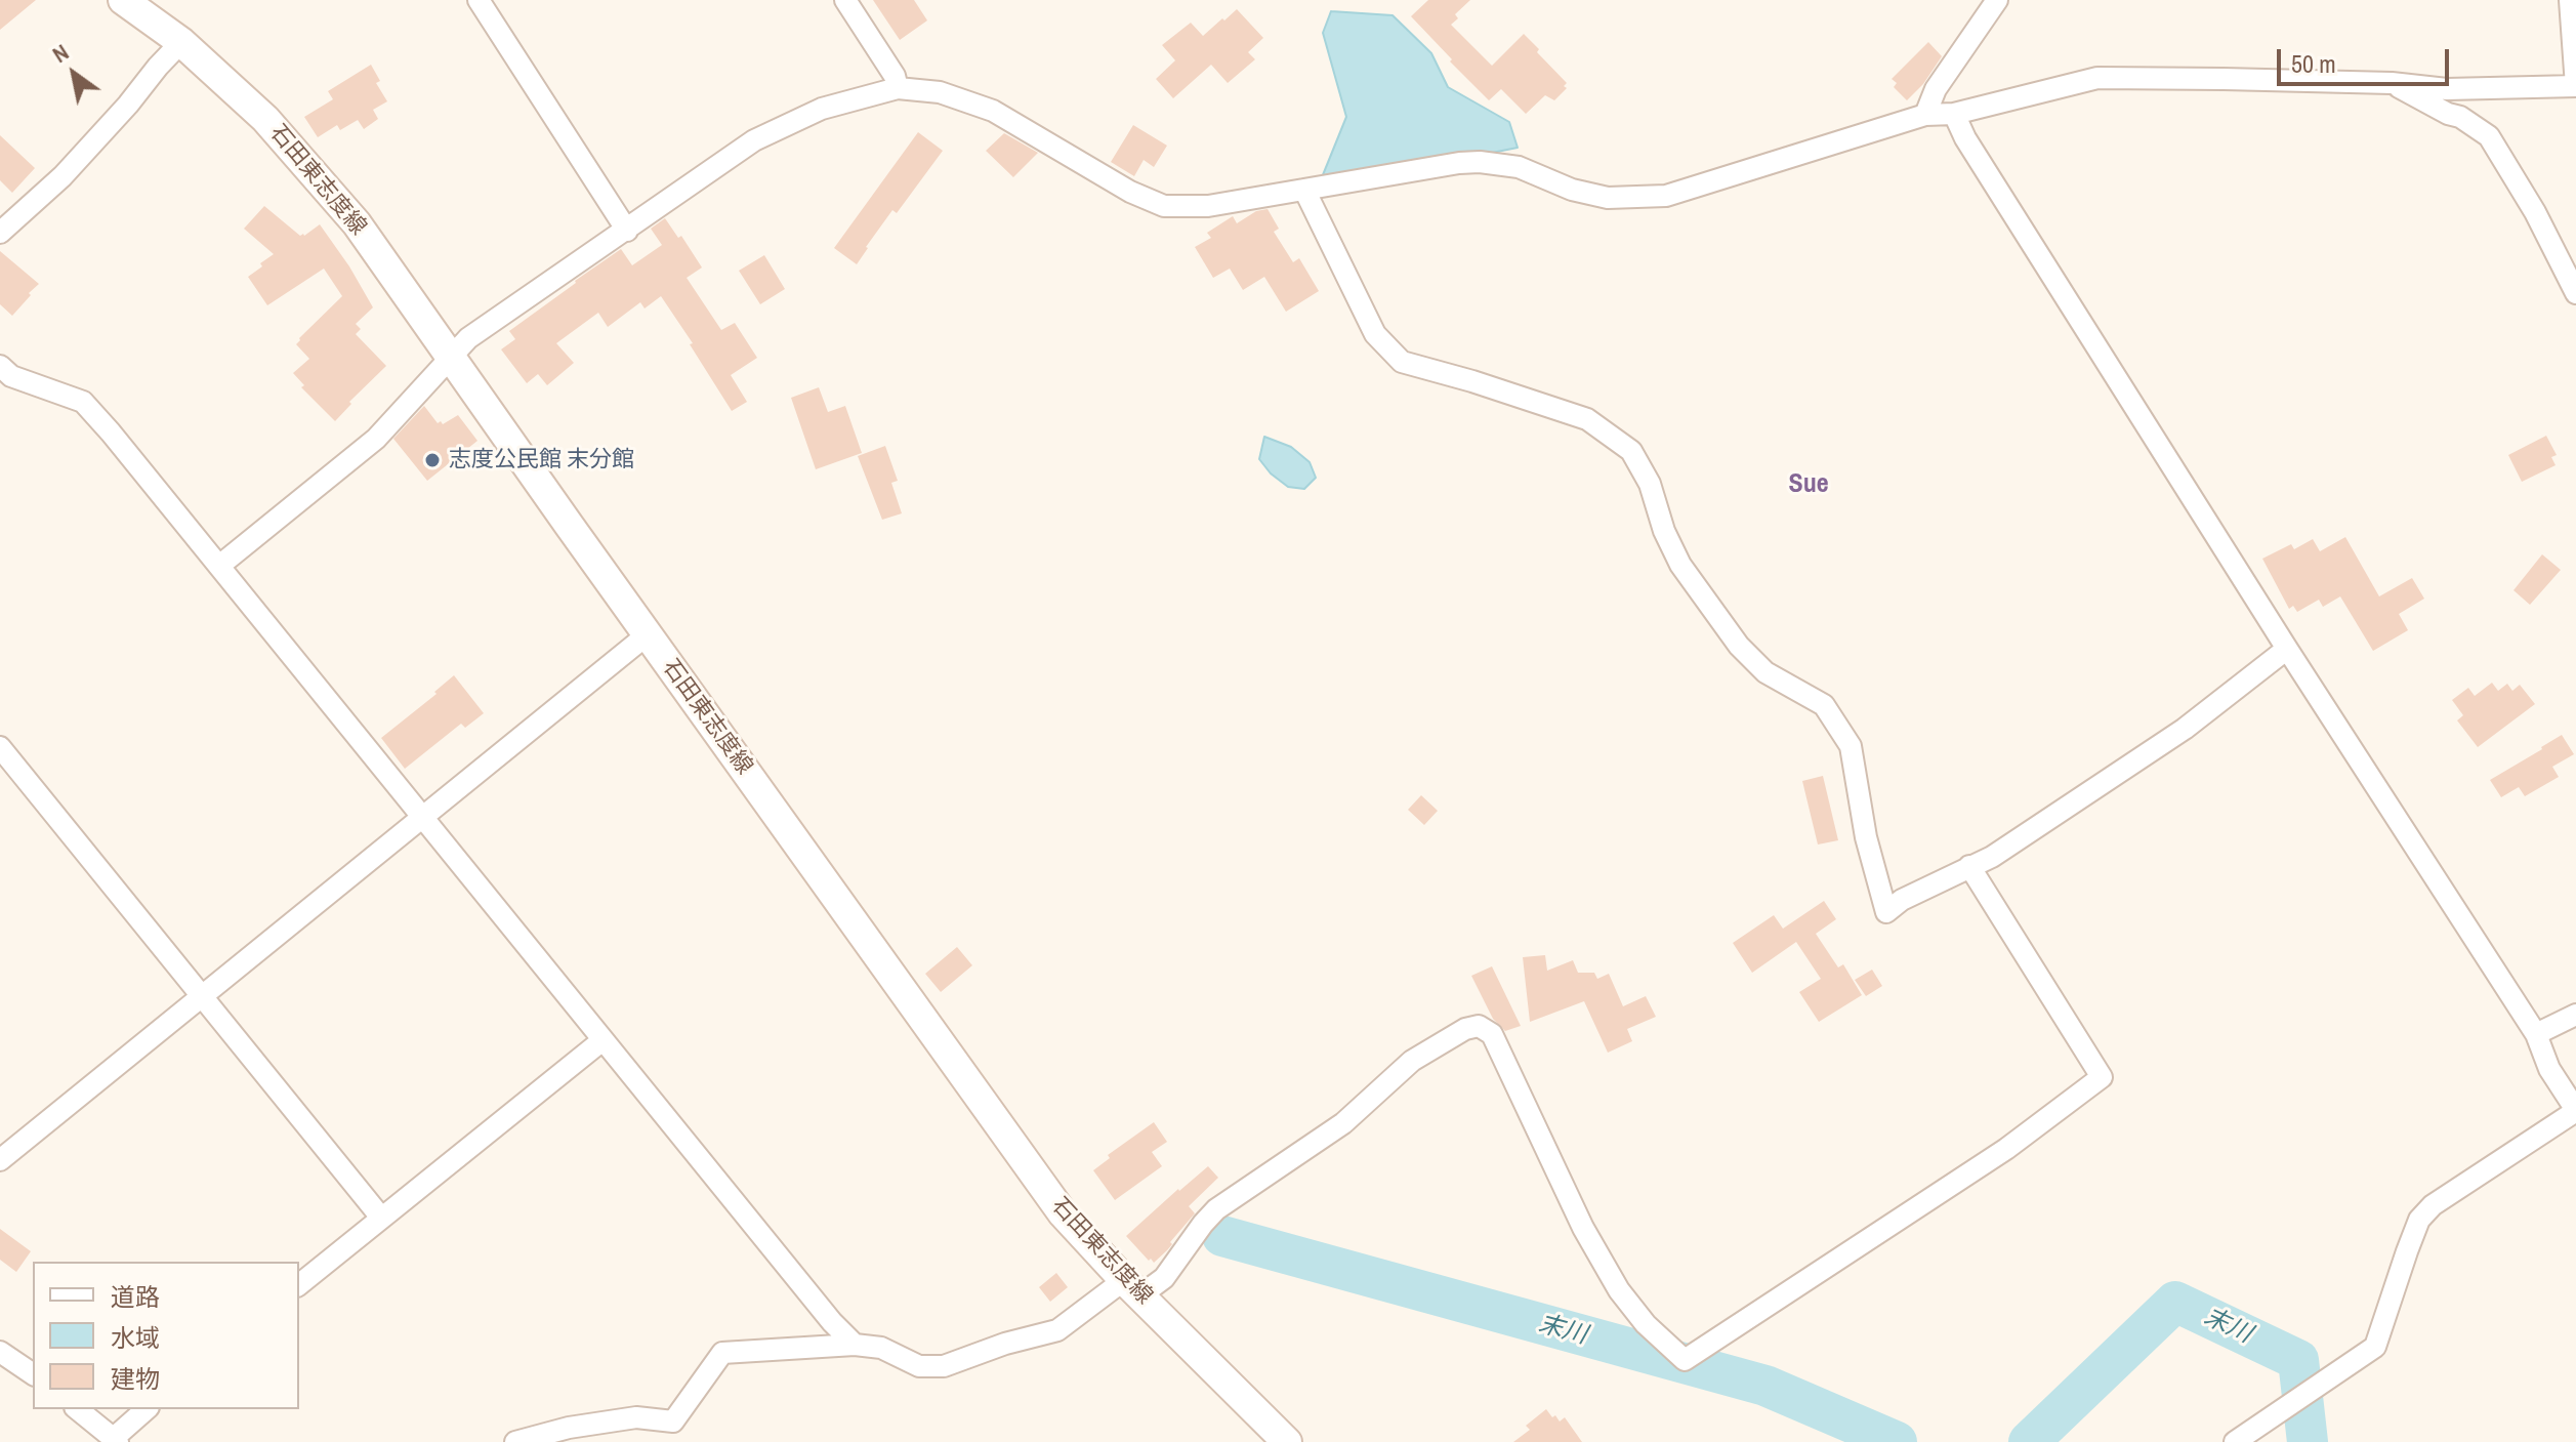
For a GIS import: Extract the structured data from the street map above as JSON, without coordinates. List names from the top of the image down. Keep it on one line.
{"streets":{"main road":["石田東志度線"]},"districts":["Sue"],"water":["末川"],"places":["志度公民館 末分館"],"legend":["道路","水域","建物"],"scale_bar":"50 m","north":"top left"}
